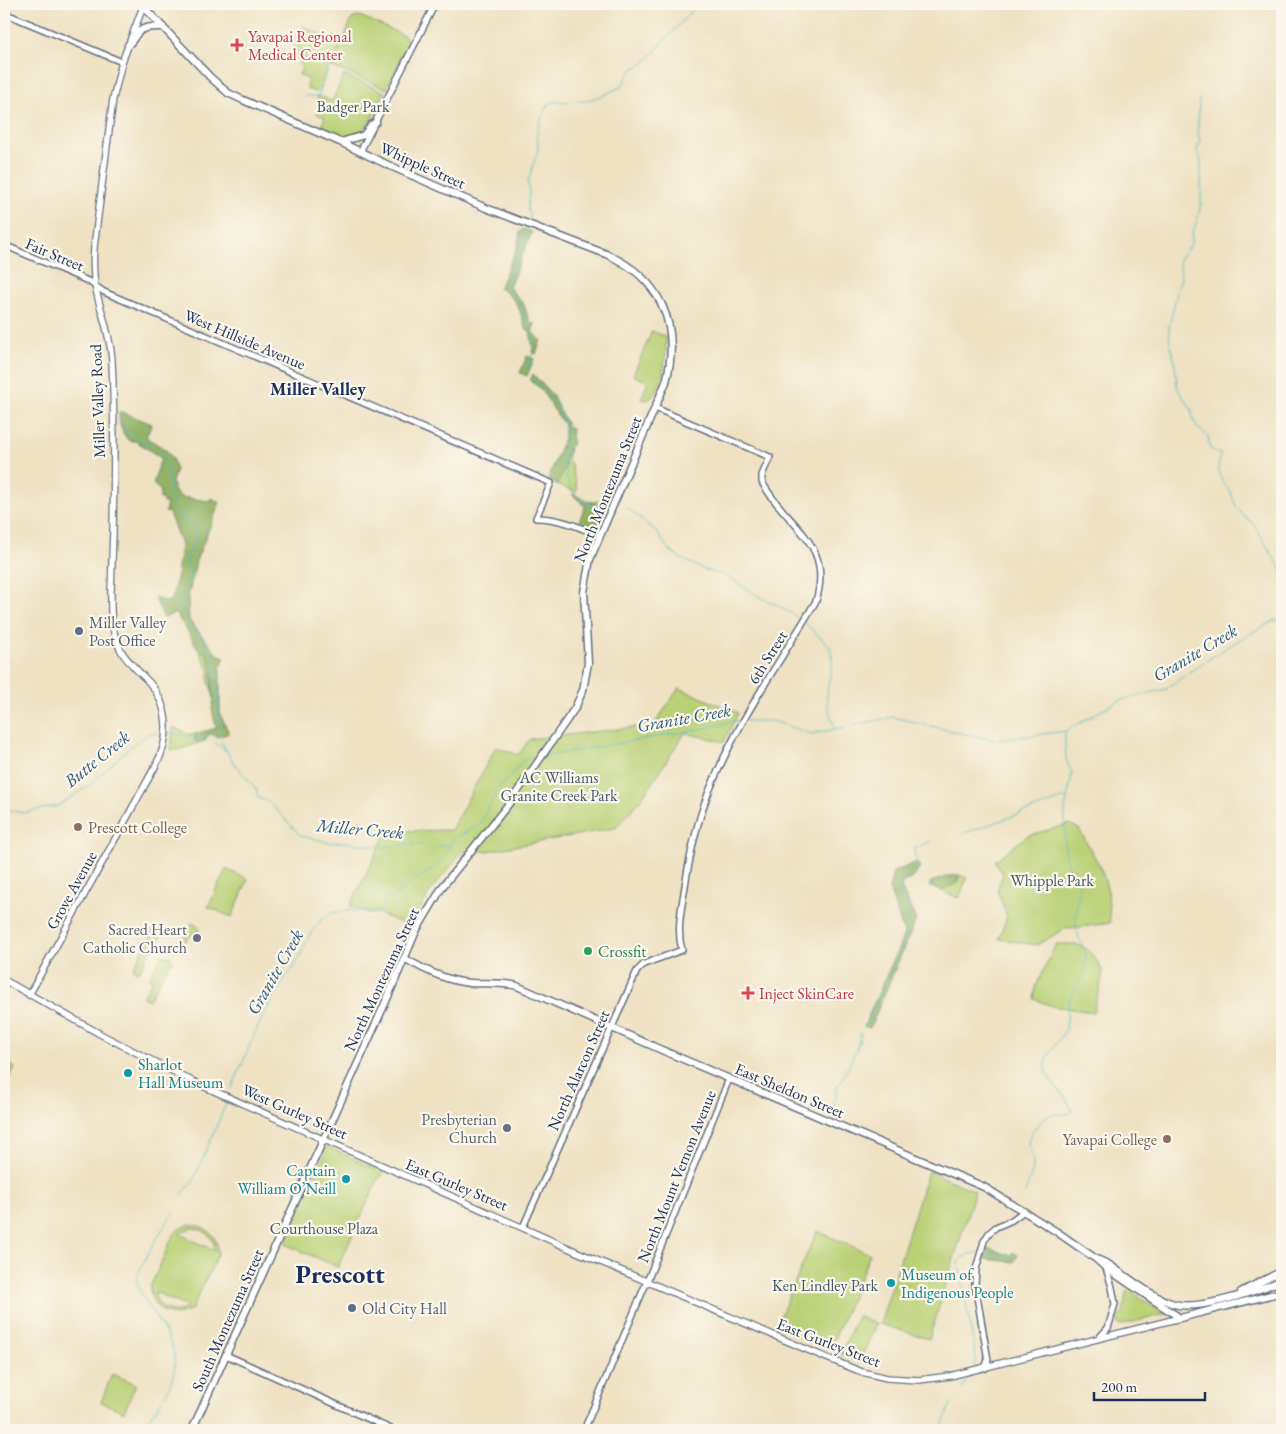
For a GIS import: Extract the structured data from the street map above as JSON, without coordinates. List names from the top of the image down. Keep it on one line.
{"streets":{"main road":["Whipple Street","Miller Valley Road","North Montezuma Street","Grove Avenue","East Sheldon Street","West Gurley Street","East Gurley Street","South Montezuma Street"],"street":["Fair Street","West Hillside Avenue","6th Street","North Alarcon Street","North Mount Vernon Avenue"]},"crossings":[["Whipple Street","Miller Valley Road"],["Whipple Street","North Montezuma Street"],["Fair Street","West Hillside Avenue"],["Fair Street","Miller Valley Road"],["West Hillside Avenue","Miller Valley Road"],["West Hillside Avenue","North Montezuma Street"],["Miller Valley Road","Grove Avenue"],["North Montezuma Street","6th Street"],["North Montezuma Street","East Sheldon Street"],["North Montezuma Street","West Gurley Street"],["North Montezuma Street","South Montezuma Street"],["6th Street","North Alarcon Street"],["Grove Avenue","West Gurley Street"],["North Alarcon Street","East Sheldon Street"],["North Alarcon Street","East Gurley Street"],["East Sheldon Street","North Mount Vernon Avenue"],["East Sheldon Street","East Gurley Street"],["West Gurley Street","East Gurley Street"],["West Gurley Street","South Montezuma Street"],["North Mount Vernon Avenue","East Gurley Street"]],"districts":["Miller Valley","Prescott"],"water":["Granite Creek","Butte Creek","Miller Creek"],"parks":["Badger Park","AC Williams Granite Creek Park","Whipple Park","Courthouse Plaza","Ken Lindley Park"],"places":{"health":["Yavapai Regional Medical Center","Inject SkinCare"],"other":["Miller Valley Post Office","Prescott College","Sacred Heart Catholic Church","Crossfit","Sharlot Hall Museum","Presbyterian Church","Yavapai College","Captain William O’Neill","Museum of Indigenous People","Old City Hall"]},"scale_bar":"200 m"}
